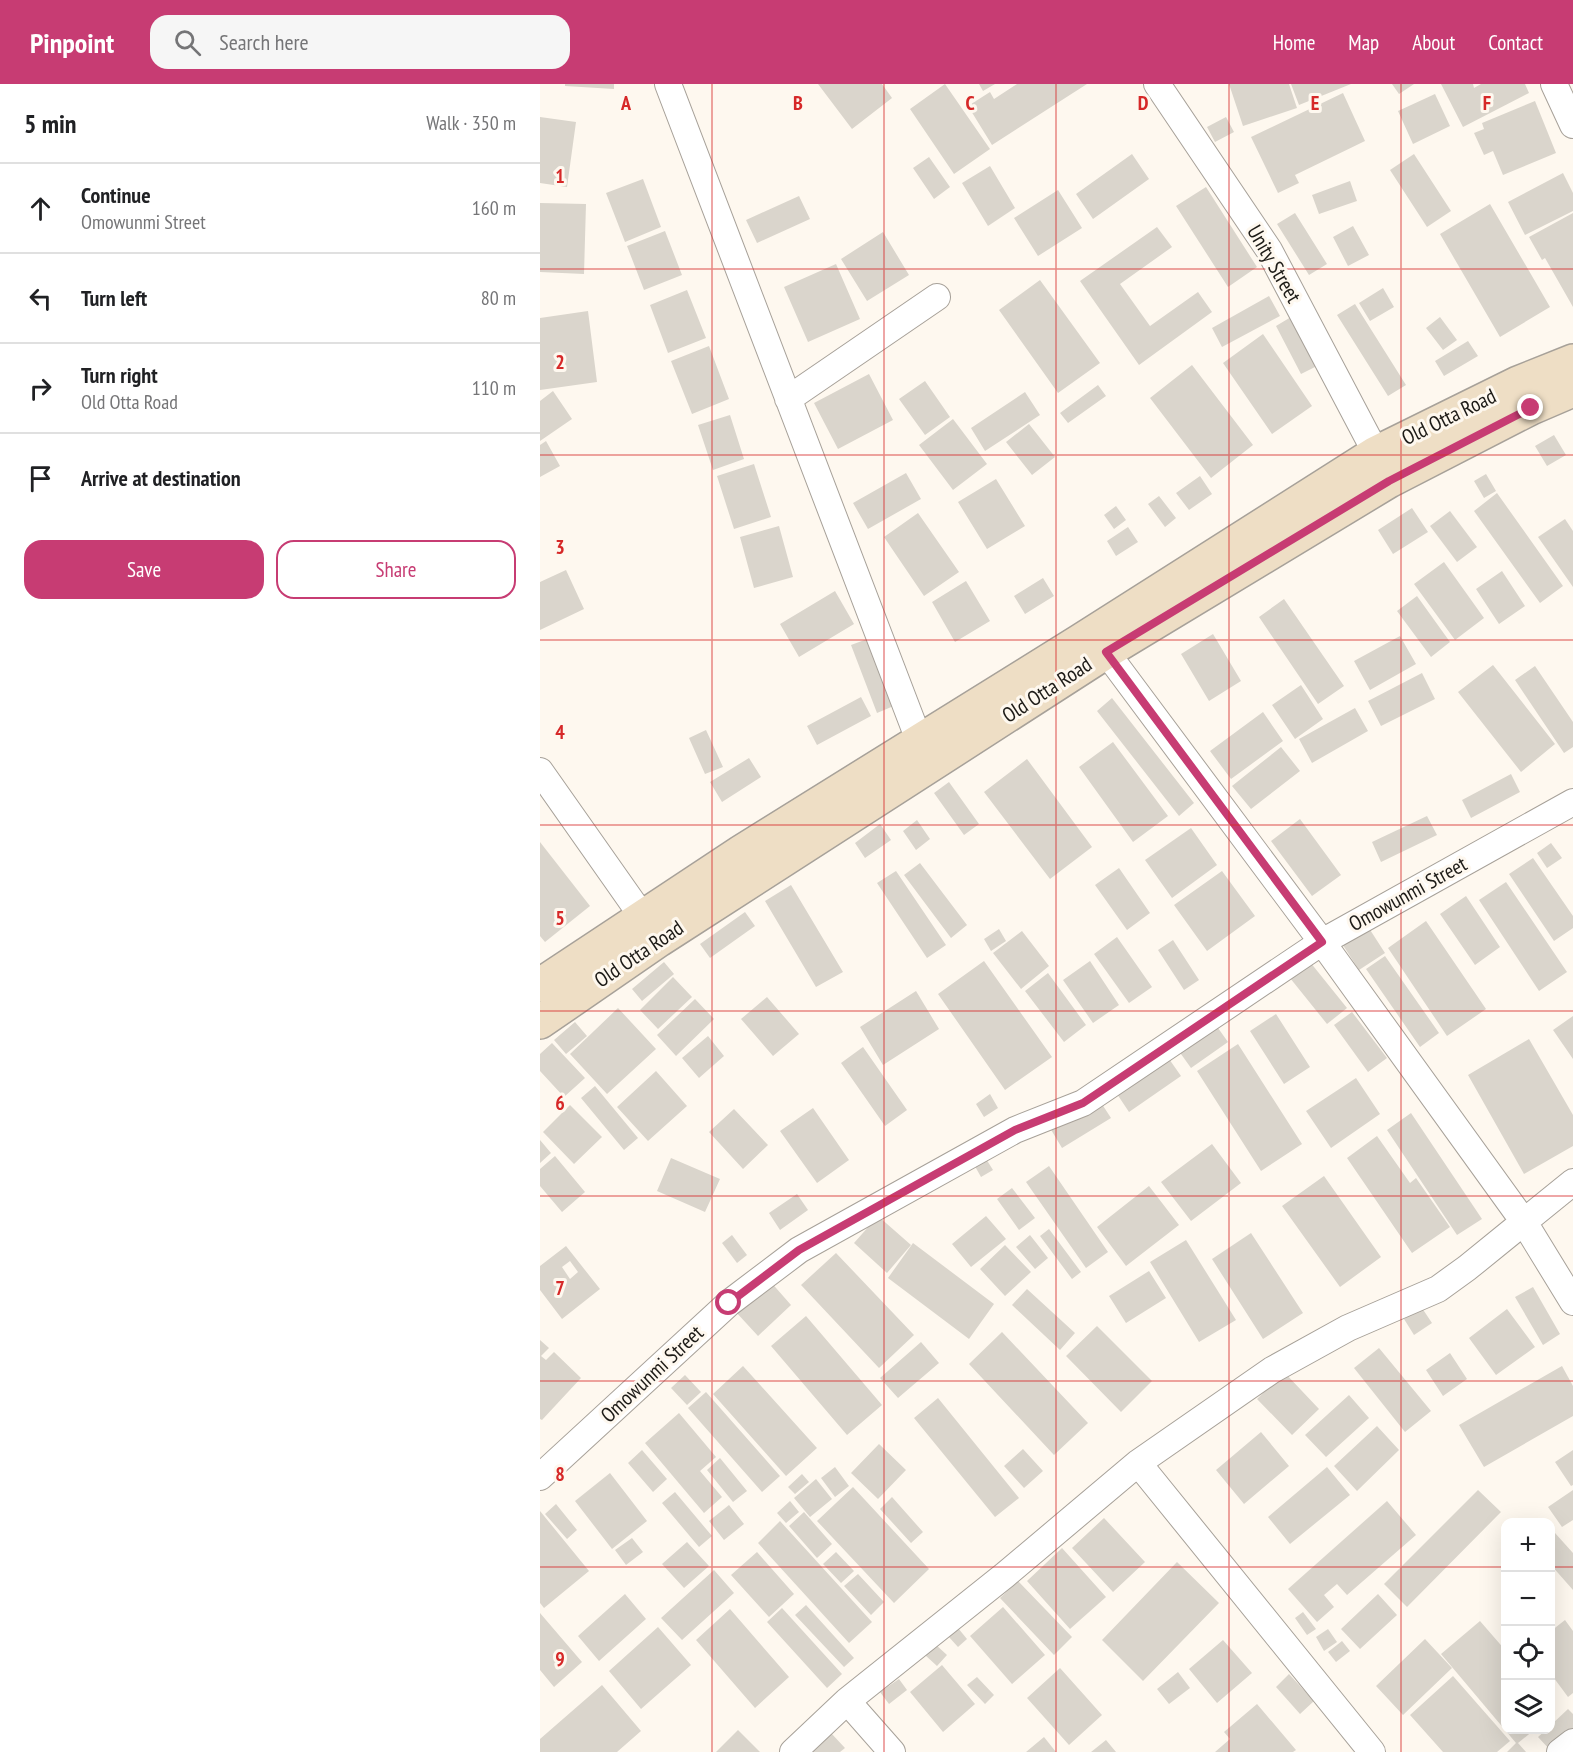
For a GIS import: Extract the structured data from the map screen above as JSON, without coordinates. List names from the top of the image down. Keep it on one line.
{"streets":{"street":["Unity Street","Old Otta Road","Omowunmi Street"]},"crossings":[["Unity Street","Old Otta Road"]],"page":{"header":"Pinpoint","search":"Search here","nav":["Home","Map","About","Contact"],"heading":["5 min","Walk · 350 m"],"list":[["Continue","Omowunmi Street","160 m"],["Turn left","80 m"],["Turn right","Old Otta Road","110 m"],"Arrive at destination"],"buttons":["Save","Share"],"map_buttons":["+","−"]},"grid":{"columns":["A","B","C","D","E","F"],"rows":["1","2","3","4","5","6","7","8","9"]}}
